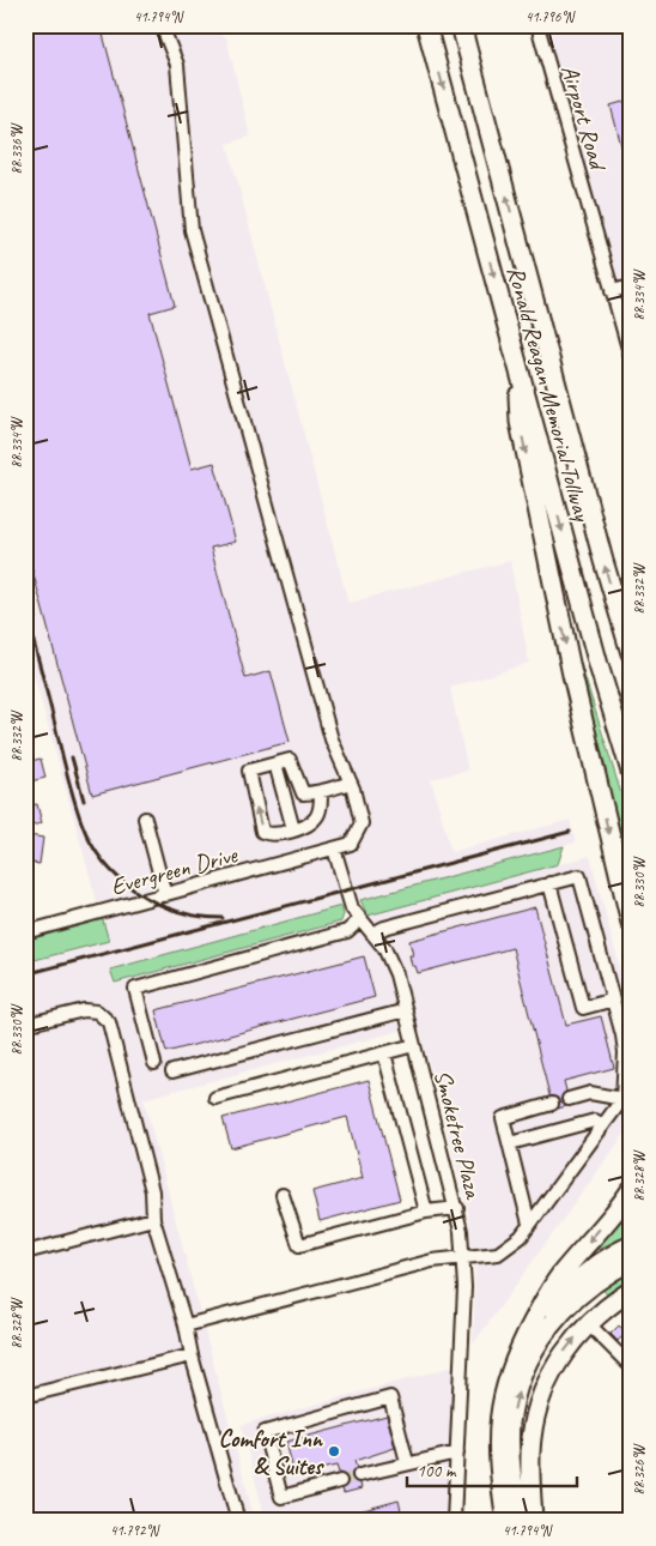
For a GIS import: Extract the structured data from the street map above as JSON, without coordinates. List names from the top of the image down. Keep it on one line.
{"streets":{"highway":["Ronald Reagan Memorial Tollway"],"street":["Airport Road","Evergreen Drive","Smoketree Plaza"]},"crossings":[["Evergreen Drive","Smoketree Plaza"]],"places":["Comfort Inn & Suites"],"scale_bar":"100 m","coordinates":["41.794°N","41.796°N","88.336°W","88.334°W","88.332°W","88.330°W","88.328°W","88.326°W","41.792°N"]}
